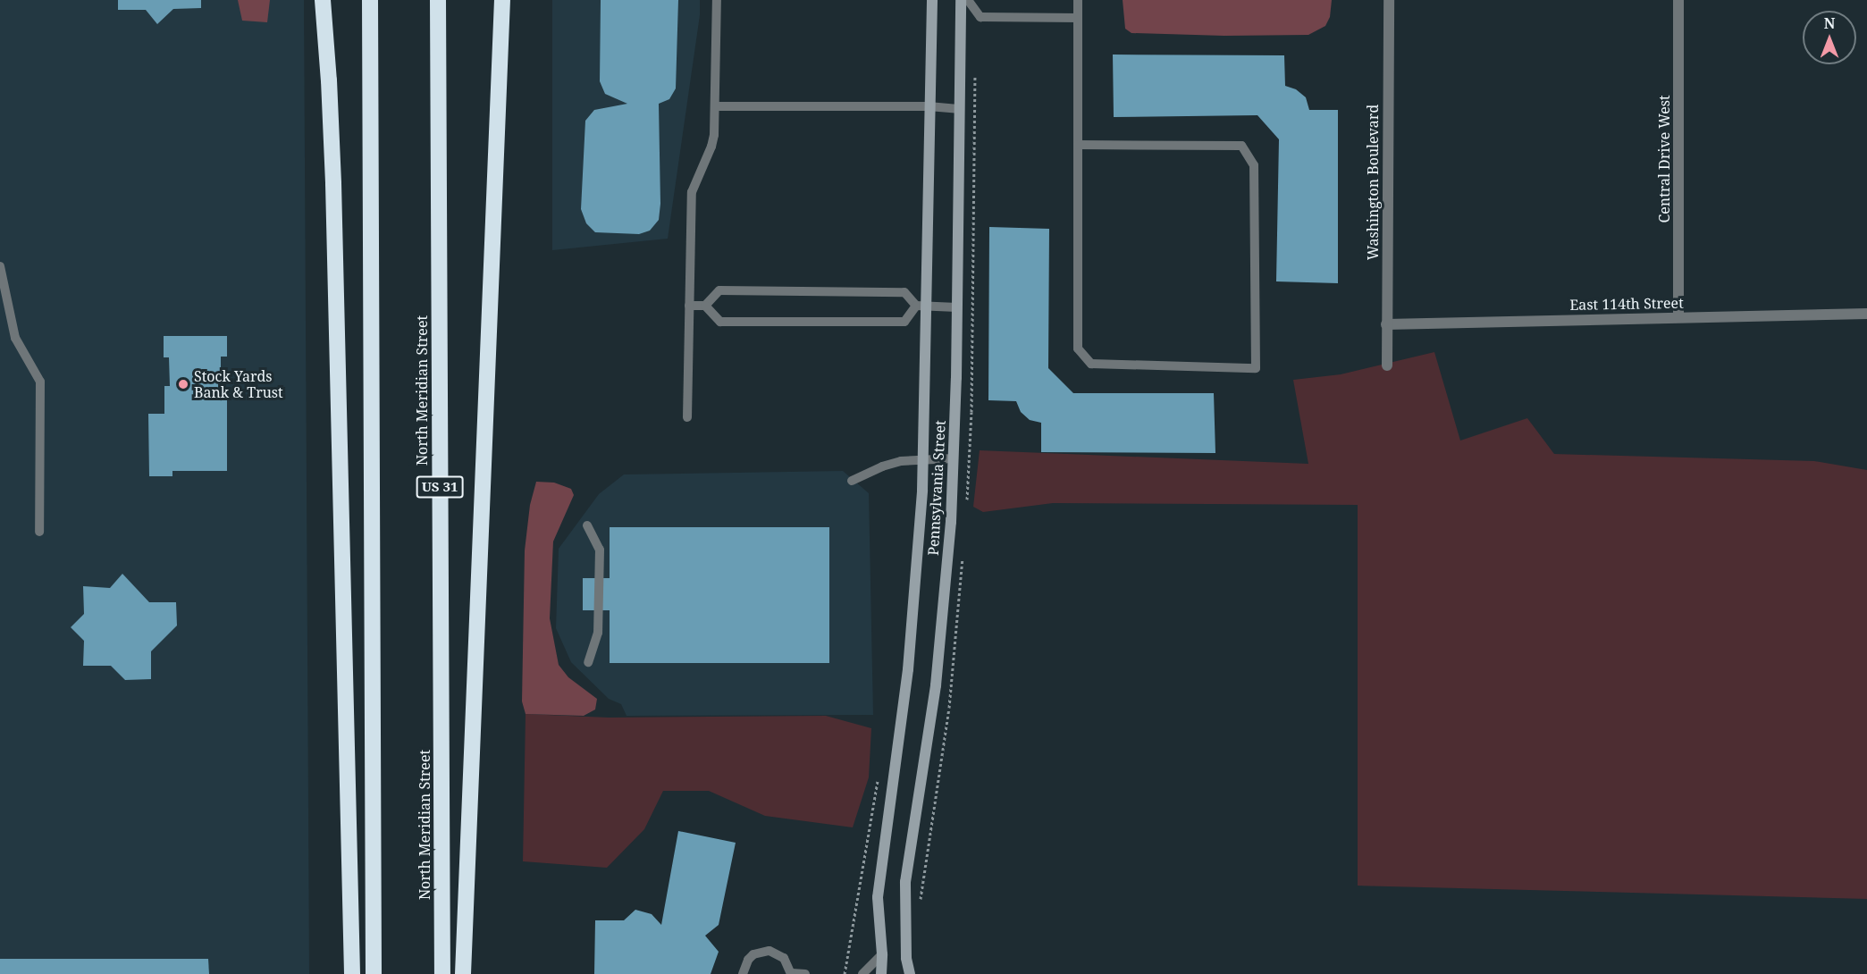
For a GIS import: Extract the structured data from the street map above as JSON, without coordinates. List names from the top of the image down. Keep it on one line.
{"streets":{"highway":["North Meridian Street","US 31"],"main road":["Pennsylvania Street"],"street":["Central Drive West","Washington Boulevard","East 114th Street"]},"crossings":[["Central Drive West","East 114th Street"],["Washington Boulevard","East 114th Street"]],"places":["Stock Yards Bank & Trust"],"north":"top"}
